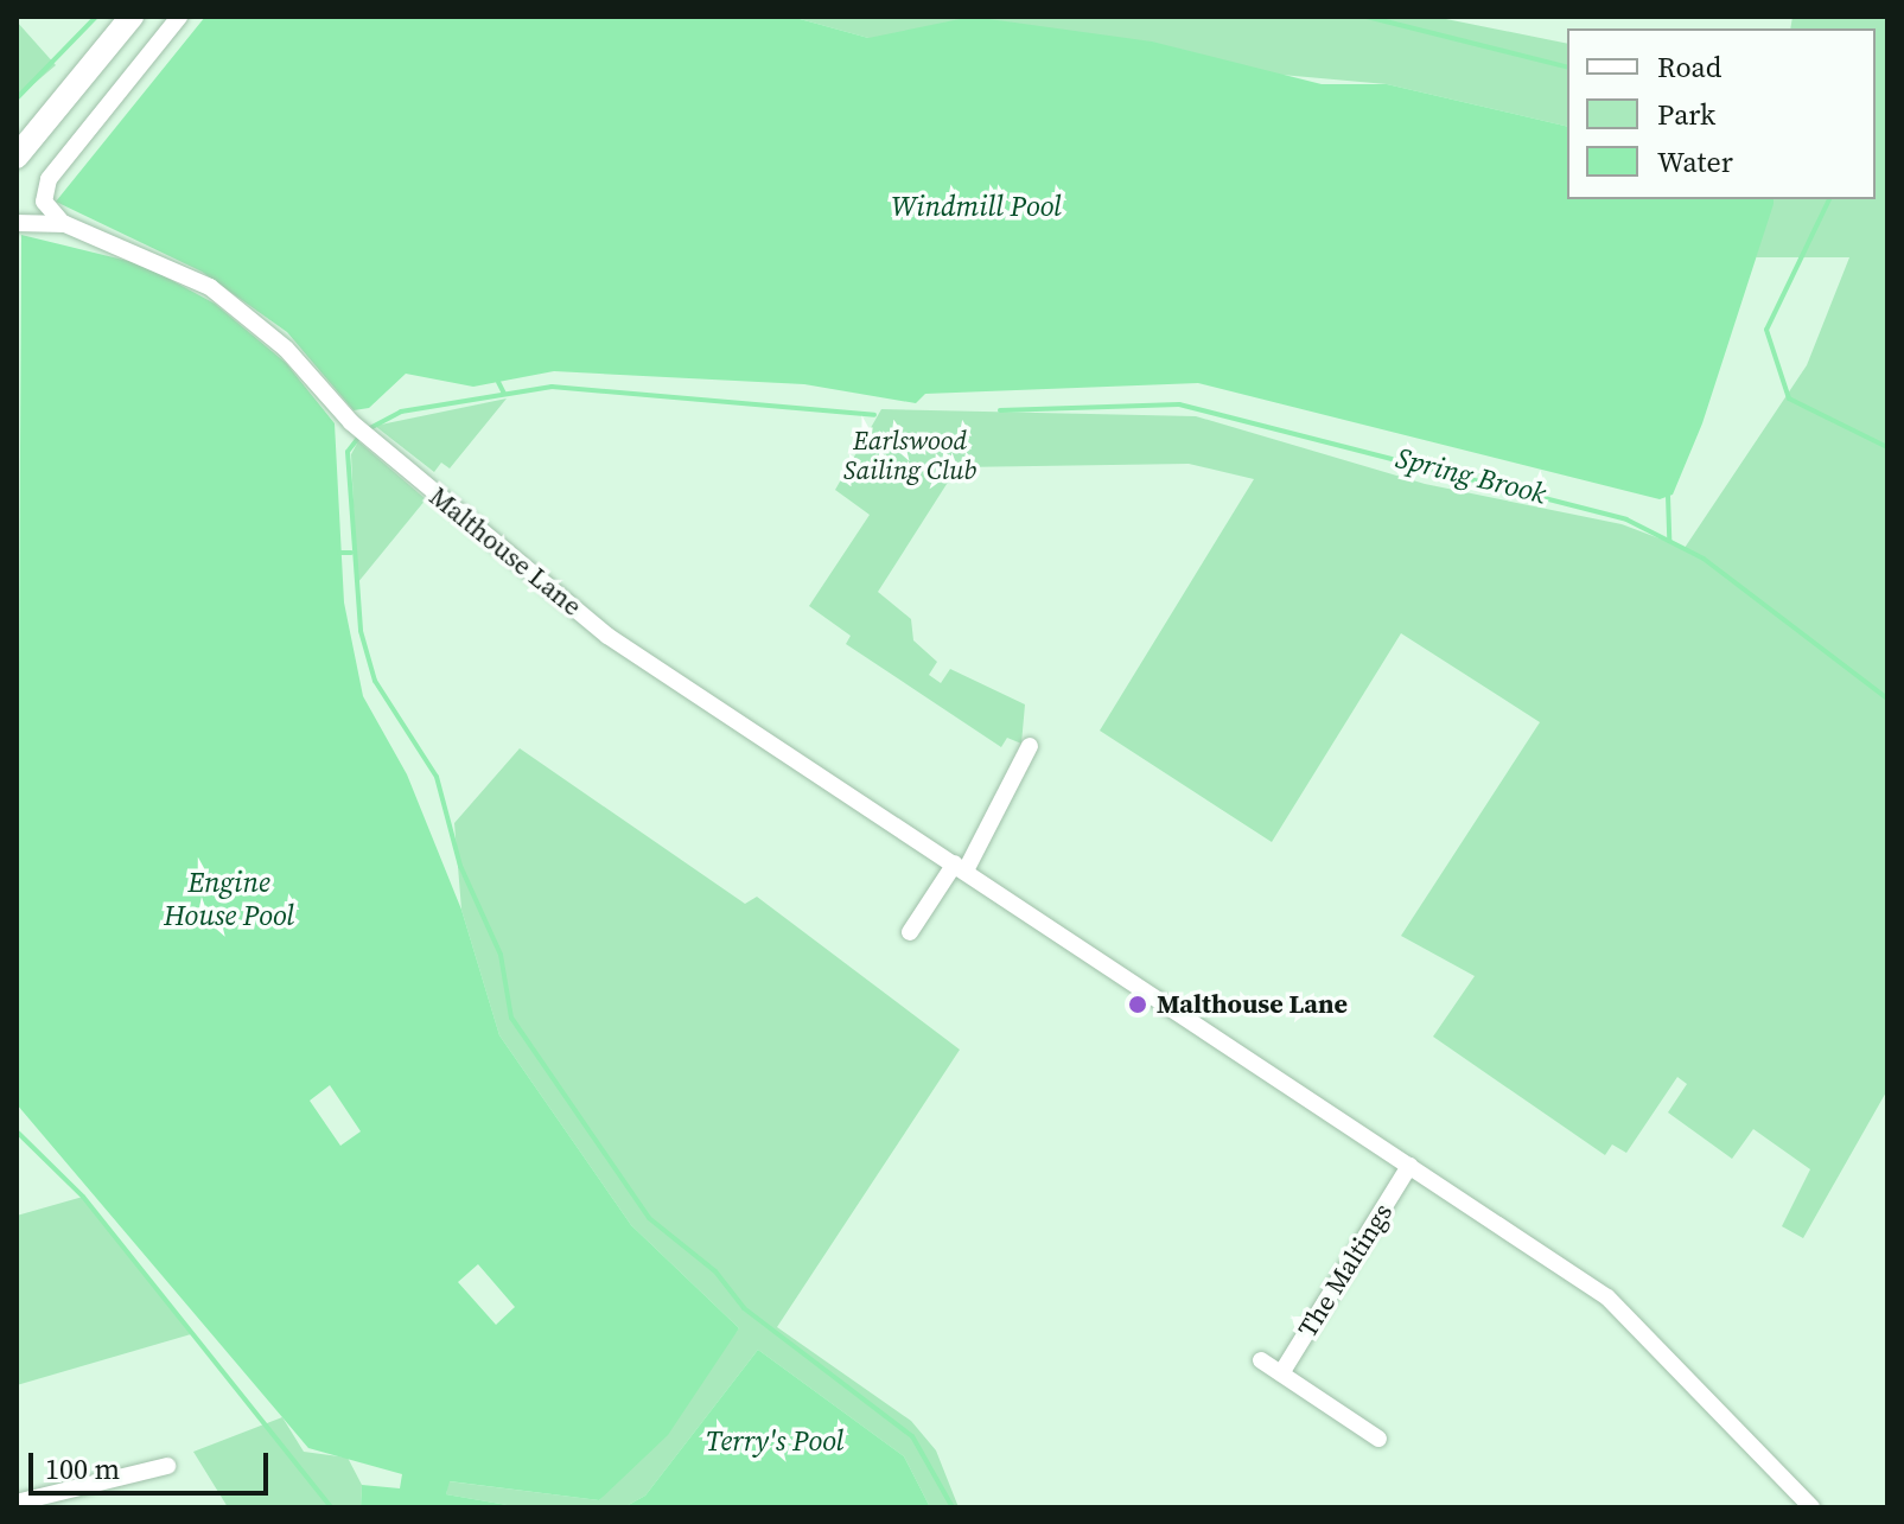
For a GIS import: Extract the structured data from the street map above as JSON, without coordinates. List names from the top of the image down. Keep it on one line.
{"streets":{"street":["Malthouse Lane","The Maltings"]},"crossings":[["Malthouse Lane","The Maltings"]],"water":["Windmill Pool","Spring Brook","Engine House Pool","Terry's Pool"],"parks":["Earlswood Sailing Club"],"places":["Malthouse Lane"],"legend":["Road","Park","Water"],"scale_bar":"100 m"}
